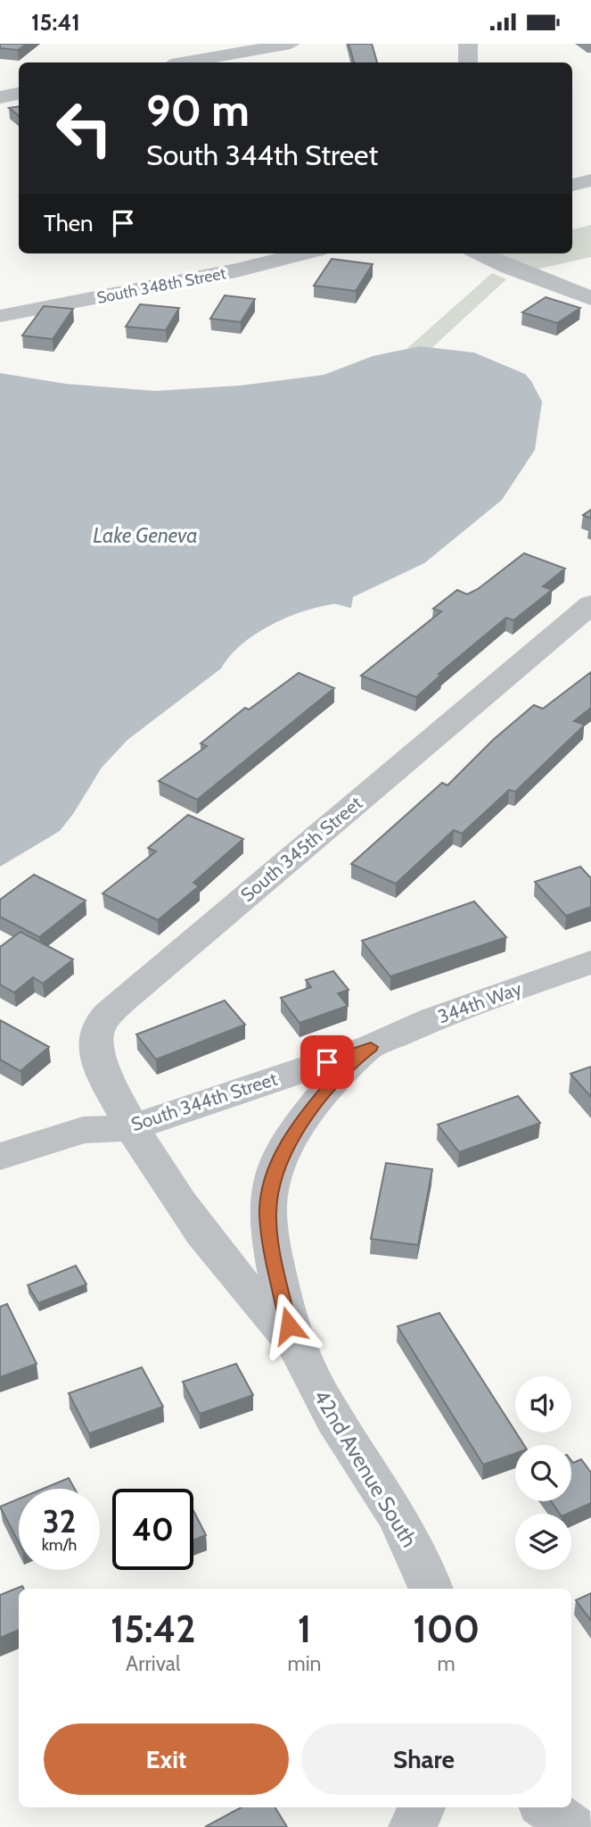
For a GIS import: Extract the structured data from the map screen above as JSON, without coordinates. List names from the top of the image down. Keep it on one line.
{"streets":{"street":["South 348th Street","South 345th Street","344th Way","South 344th Street","42nd Avenue South"]},"crossings":[["South 345th Street","South 344th Street"],["South 345th Street","42nd Avenue South"],["344th Way","South 344th Street"],["344th Way","42nd Avenue South"],["South 344th Street","42nd Avenue South"]],"water":["Lake Geneva"],"page":{"status":"15:41","turn":["90 m","South 344th Street"],"then":"Then","speed":"32 km/h","limit":"40","eta":["15:42","Arrival","1","min","100","m"],"buttons":["Exit","Share"]}}
